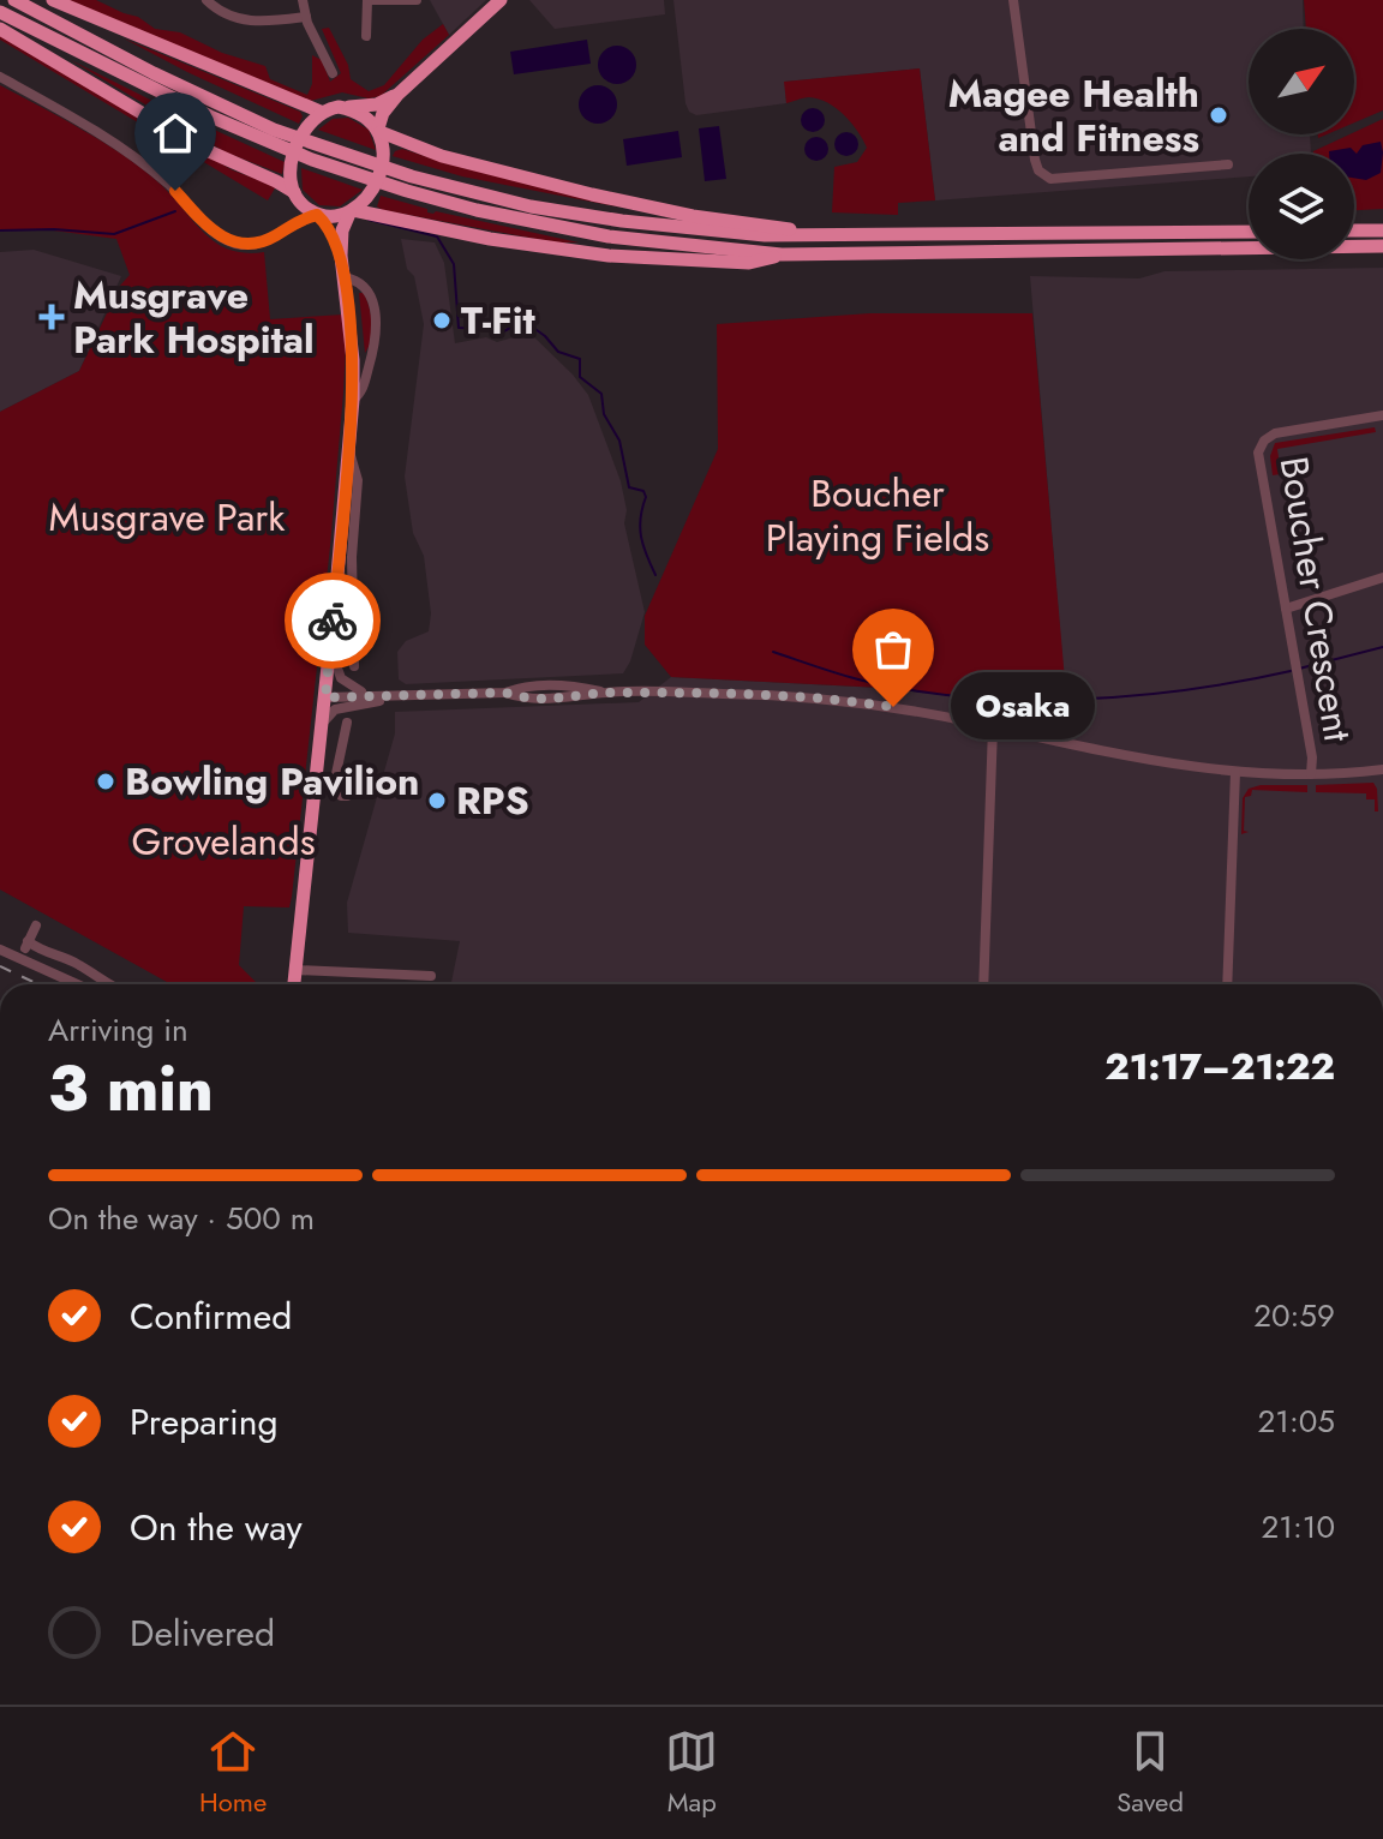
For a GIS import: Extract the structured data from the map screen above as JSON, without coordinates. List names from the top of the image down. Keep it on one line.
{"streets":{"street":["Boucher Crescent"]},"parks":["Boucher Playing Fields","Musgrave Park","Grovelands"],"places":{"other":["Magee Health and Fitness","T-Fit","Osaka","Bowling Pavilion","RPS"],"health":["Musgrave Park Hospital"]},"north":"top right","page":{"bubble":"Osaka","heading":["3 min","Arriving in","21:17–21:22"],"bar":"On the way · 500 m","list":[["Confirmed","20:59"],["Preparing","21:05"],["On the way","21:10"],"Delivered"],"tabs":["Home","Map","Saved"]}}
